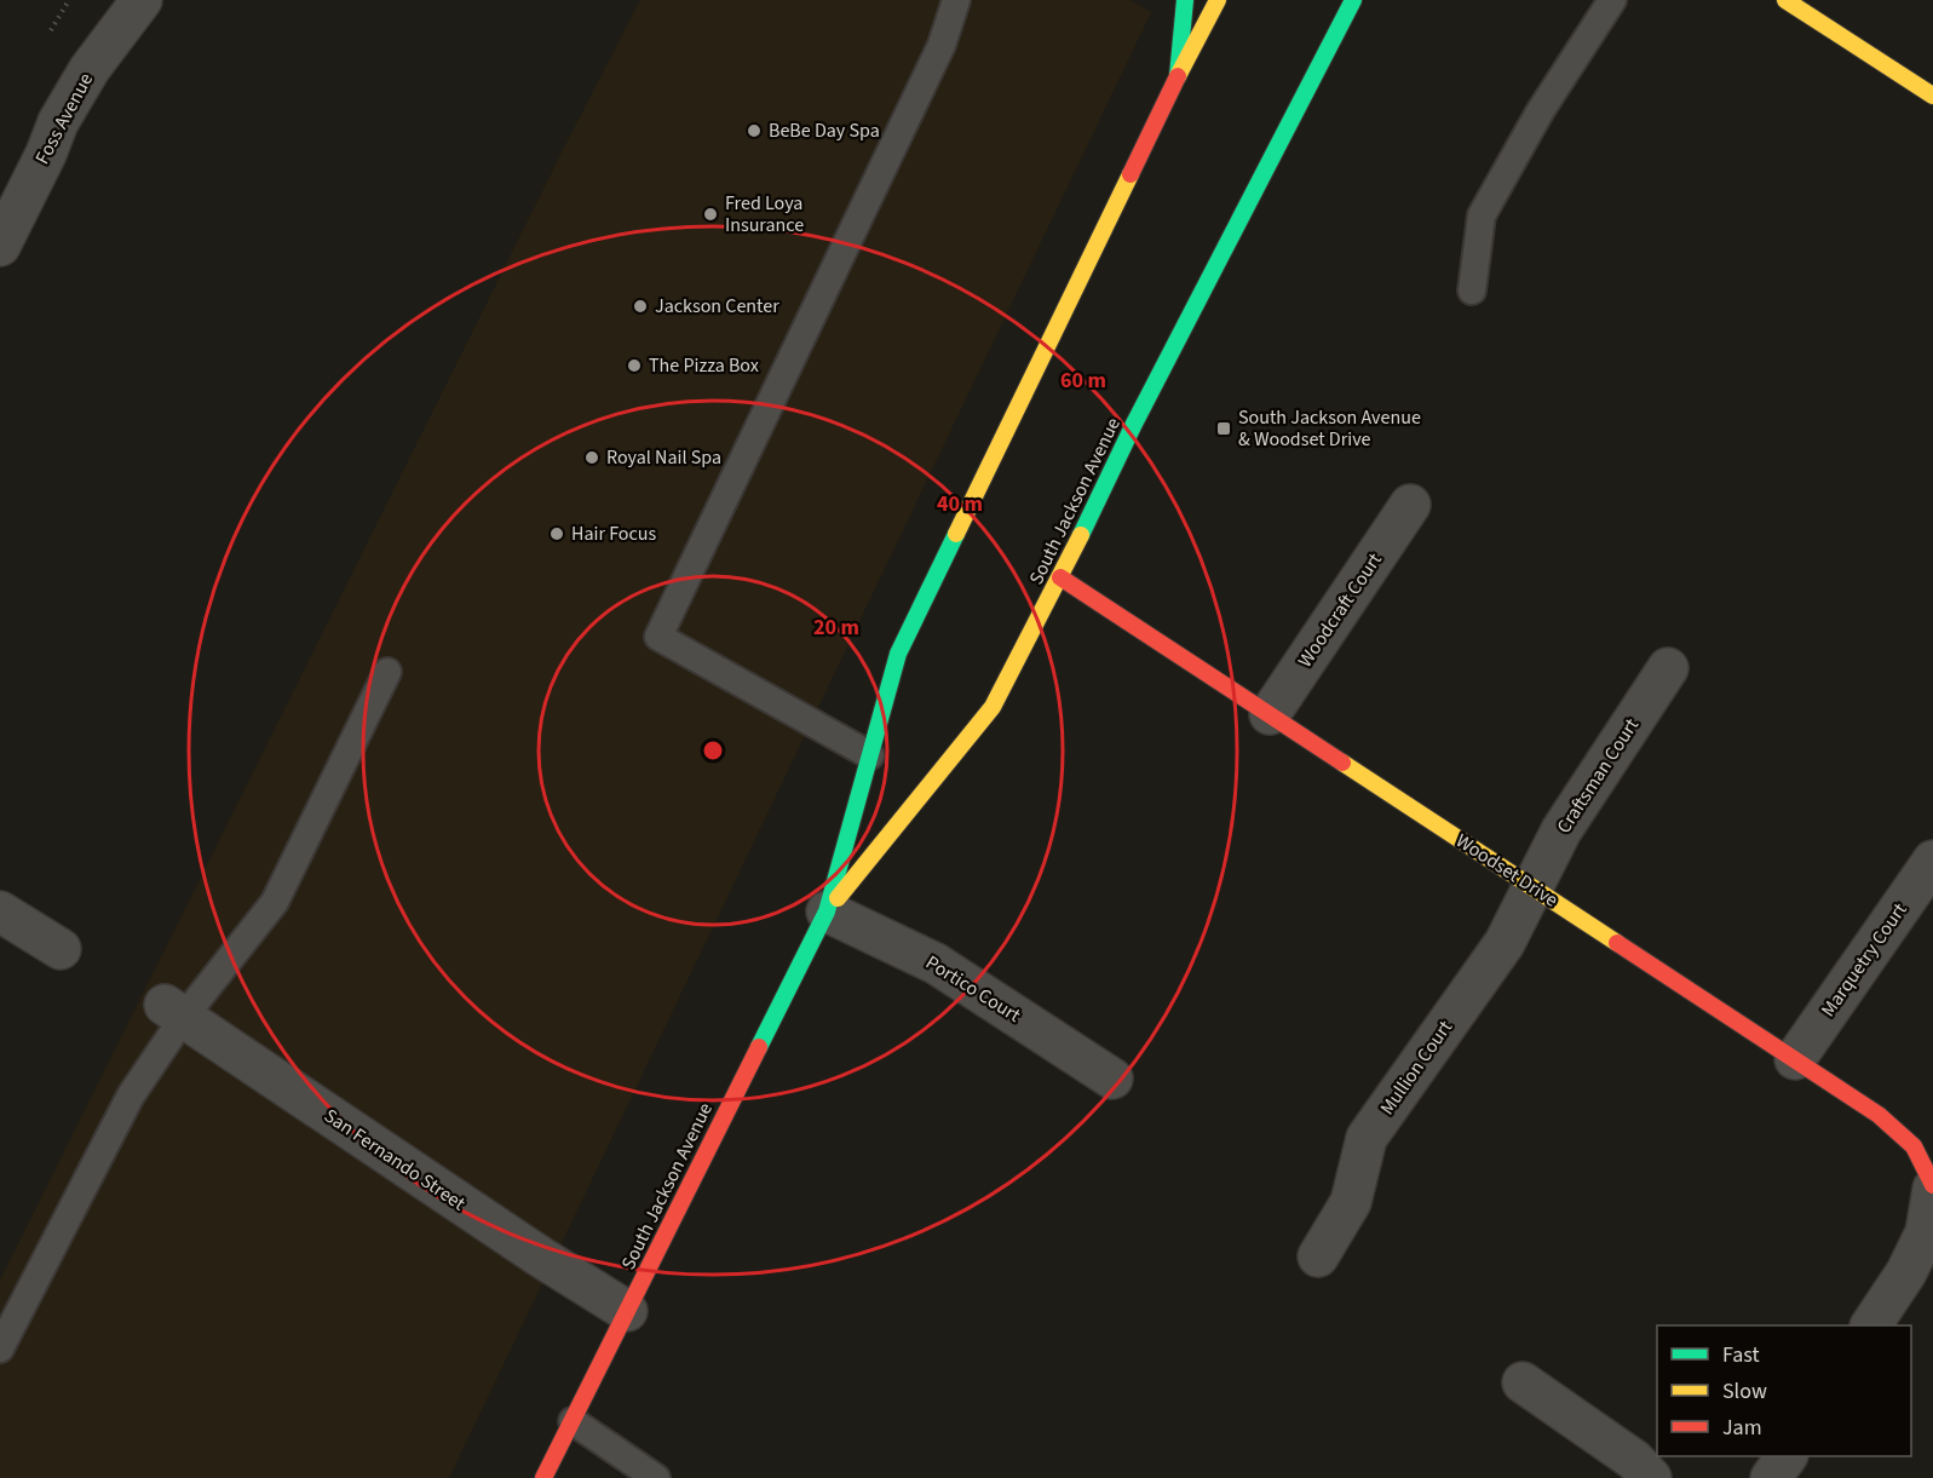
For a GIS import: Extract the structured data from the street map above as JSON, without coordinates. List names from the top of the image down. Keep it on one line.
{"streets":{"main road":["South Jackson Avenue","Woodset Drive"],"street":["Foss Avenue","Woodcraft Court","Craftsman Court","Marquetry Court","Portico Court","Mullion Court","San Fernando Street"]},"crossings":[["South Jackson Avenue","Woodset Drive"],["South Jackson Avenue","Portico Court"],["South Jackson Avenue","San Fernando Street"],["Woodcraft Court","Woodset Drive"],["Craftsman Court","Woodset Drive"],["Craftsman Court","Mullion Court"],["Woodset Drive","Marquetry Court"],["Woodset Drive","Mullion Court"]],"places":{"other":["BeBe Day Spa","Fred Loya Insurance","Jackson Center","The Pizza Box","Royal Nail Spa","Hair Focus"],"transit":["South Jackson Avenue & Woodset Drive"]},"legend":["Fast","Slow","Jam"],"rings":["60 m","40 m","20 m"]}
